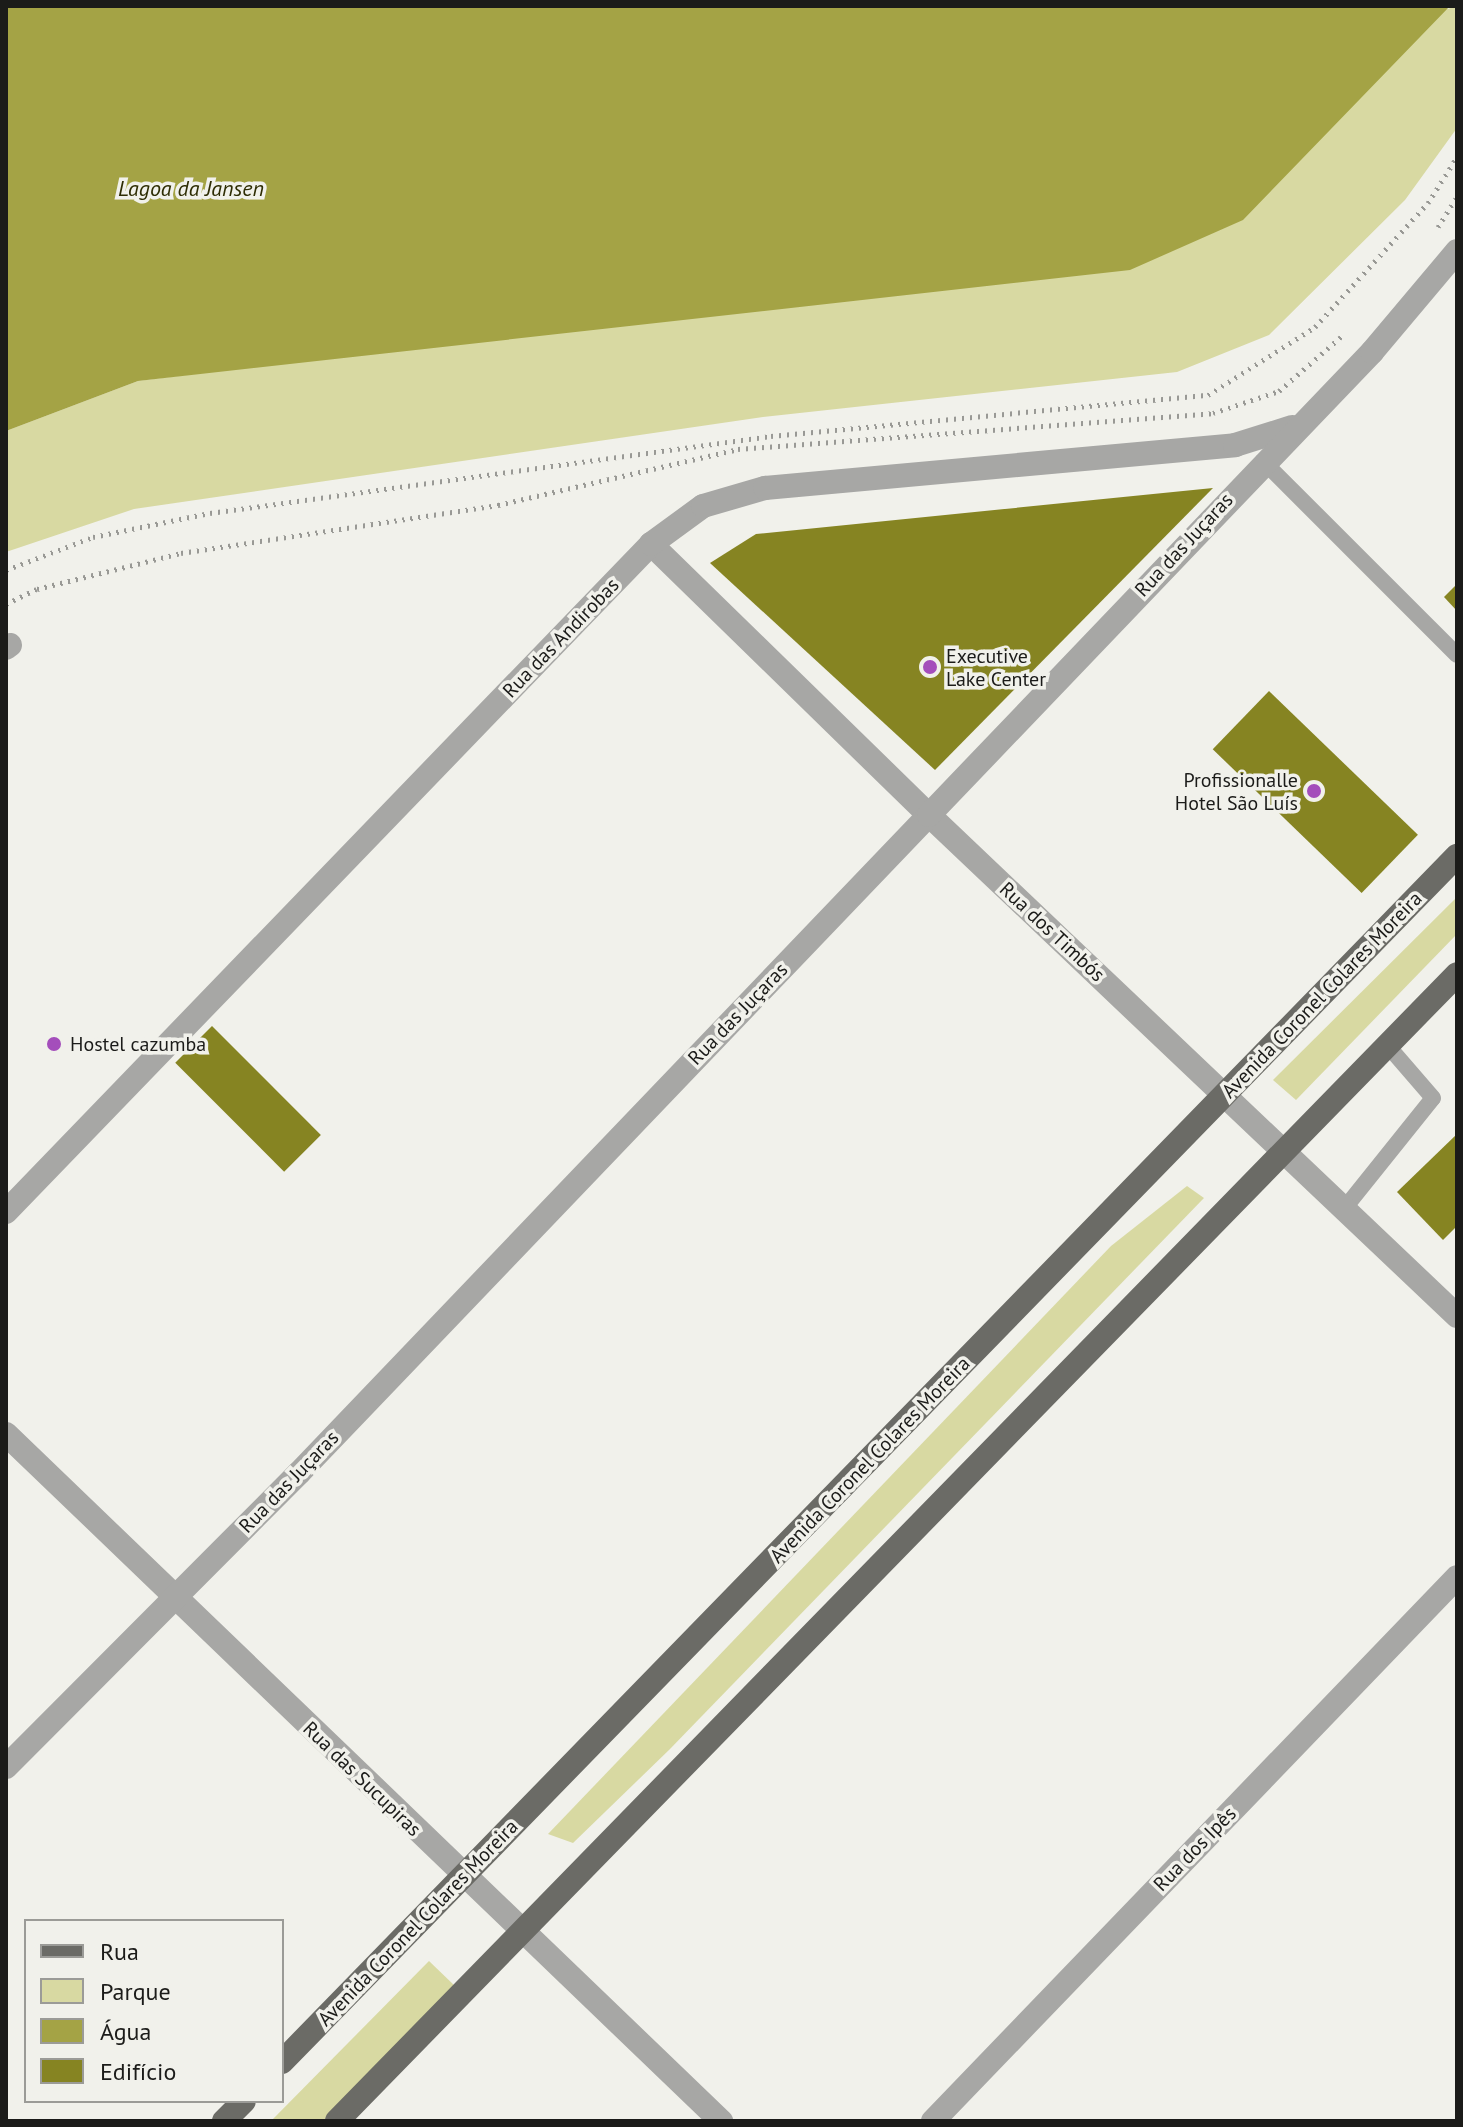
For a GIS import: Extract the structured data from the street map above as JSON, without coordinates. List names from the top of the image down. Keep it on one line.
{"streets":{"main road":["Avenida Coronel Colares Moreira"],"street":["Rua das Juçaras","Rua das Andirobas","Rua dos Timbós","Rua das Sucupiras","Rua dos Ipês"]},"crossings":[["Rua das Juçaras","Rua das Andirobas"],["Rua das Juçaras","Rua dos Timbós"],["Rua das Juçaras","Rua das Sucupiras"],["Rua das Andirobas","Rua dos Timbós"],["Rua dos Timbós","Avenida Coronel Colares Moreira"],["Avenida Coronel Colares Moreira","Rua das Sucupiras"]],"water":["Lagoa da Jansen"],"places":["Executive Lake Center","Profissionalle Hotel São Luís","Hostel cazumba"],"legend":["Rua","Parque","Água","Edifício"]}
